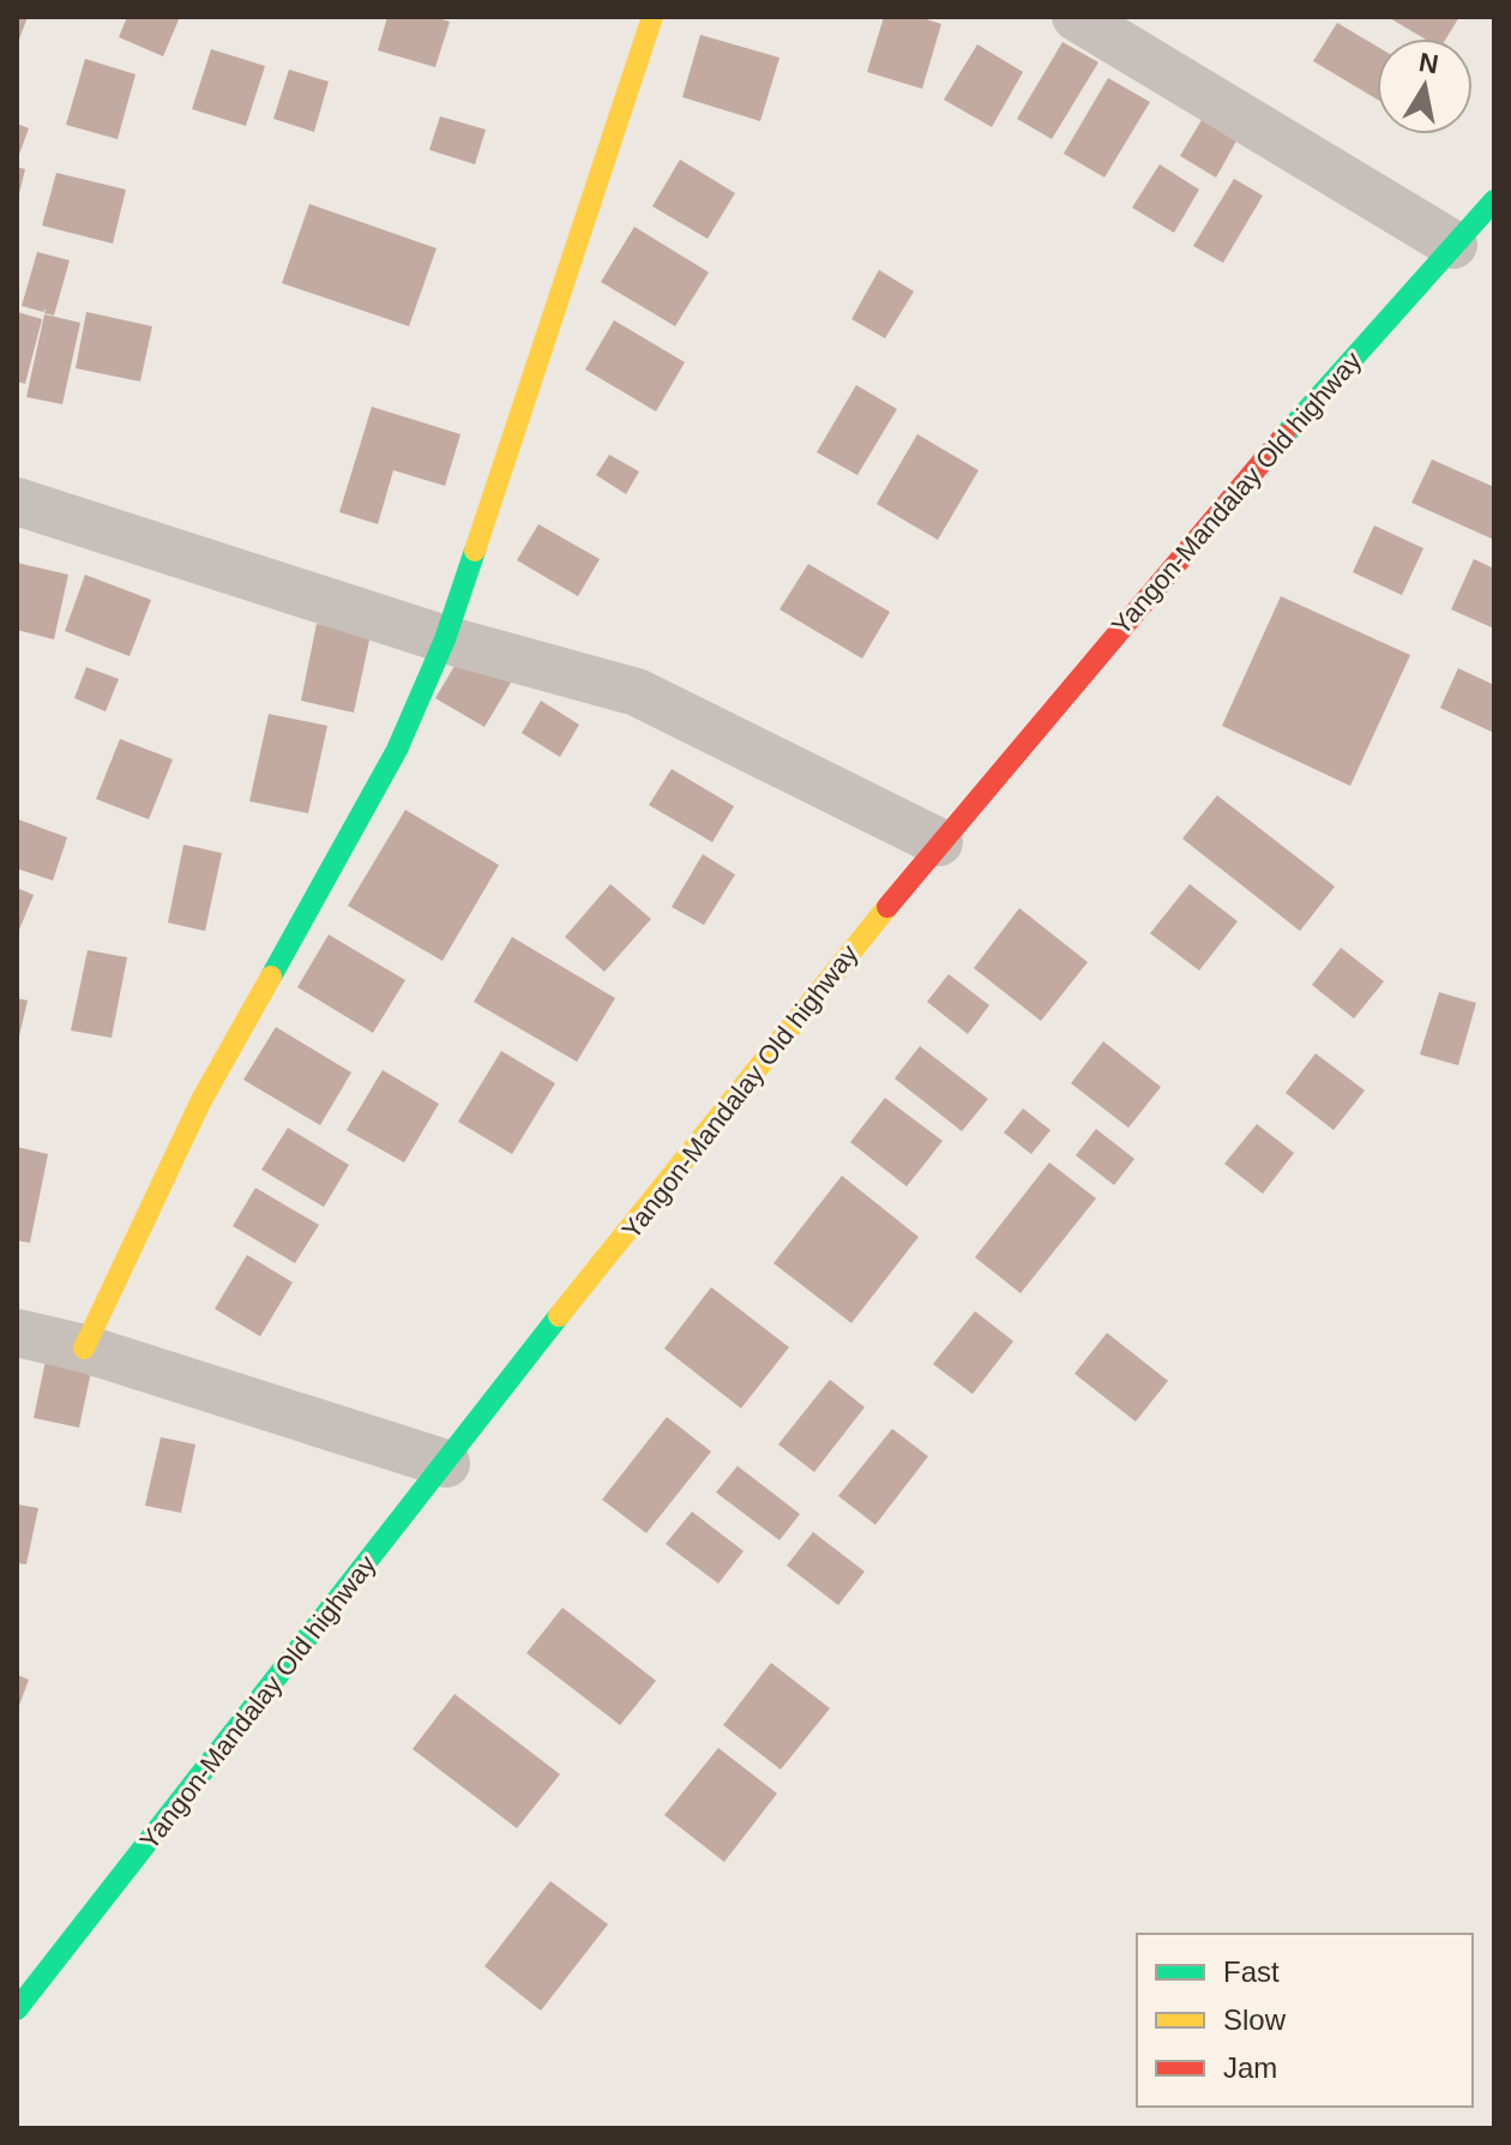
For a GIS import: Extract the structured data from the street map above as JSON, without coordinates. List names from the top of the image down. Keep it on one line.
{"streets":{"main road":["Yangon-Mandalay Old highway"]},"legend":["Fast","Slow","Jam"],"north":"top"}
